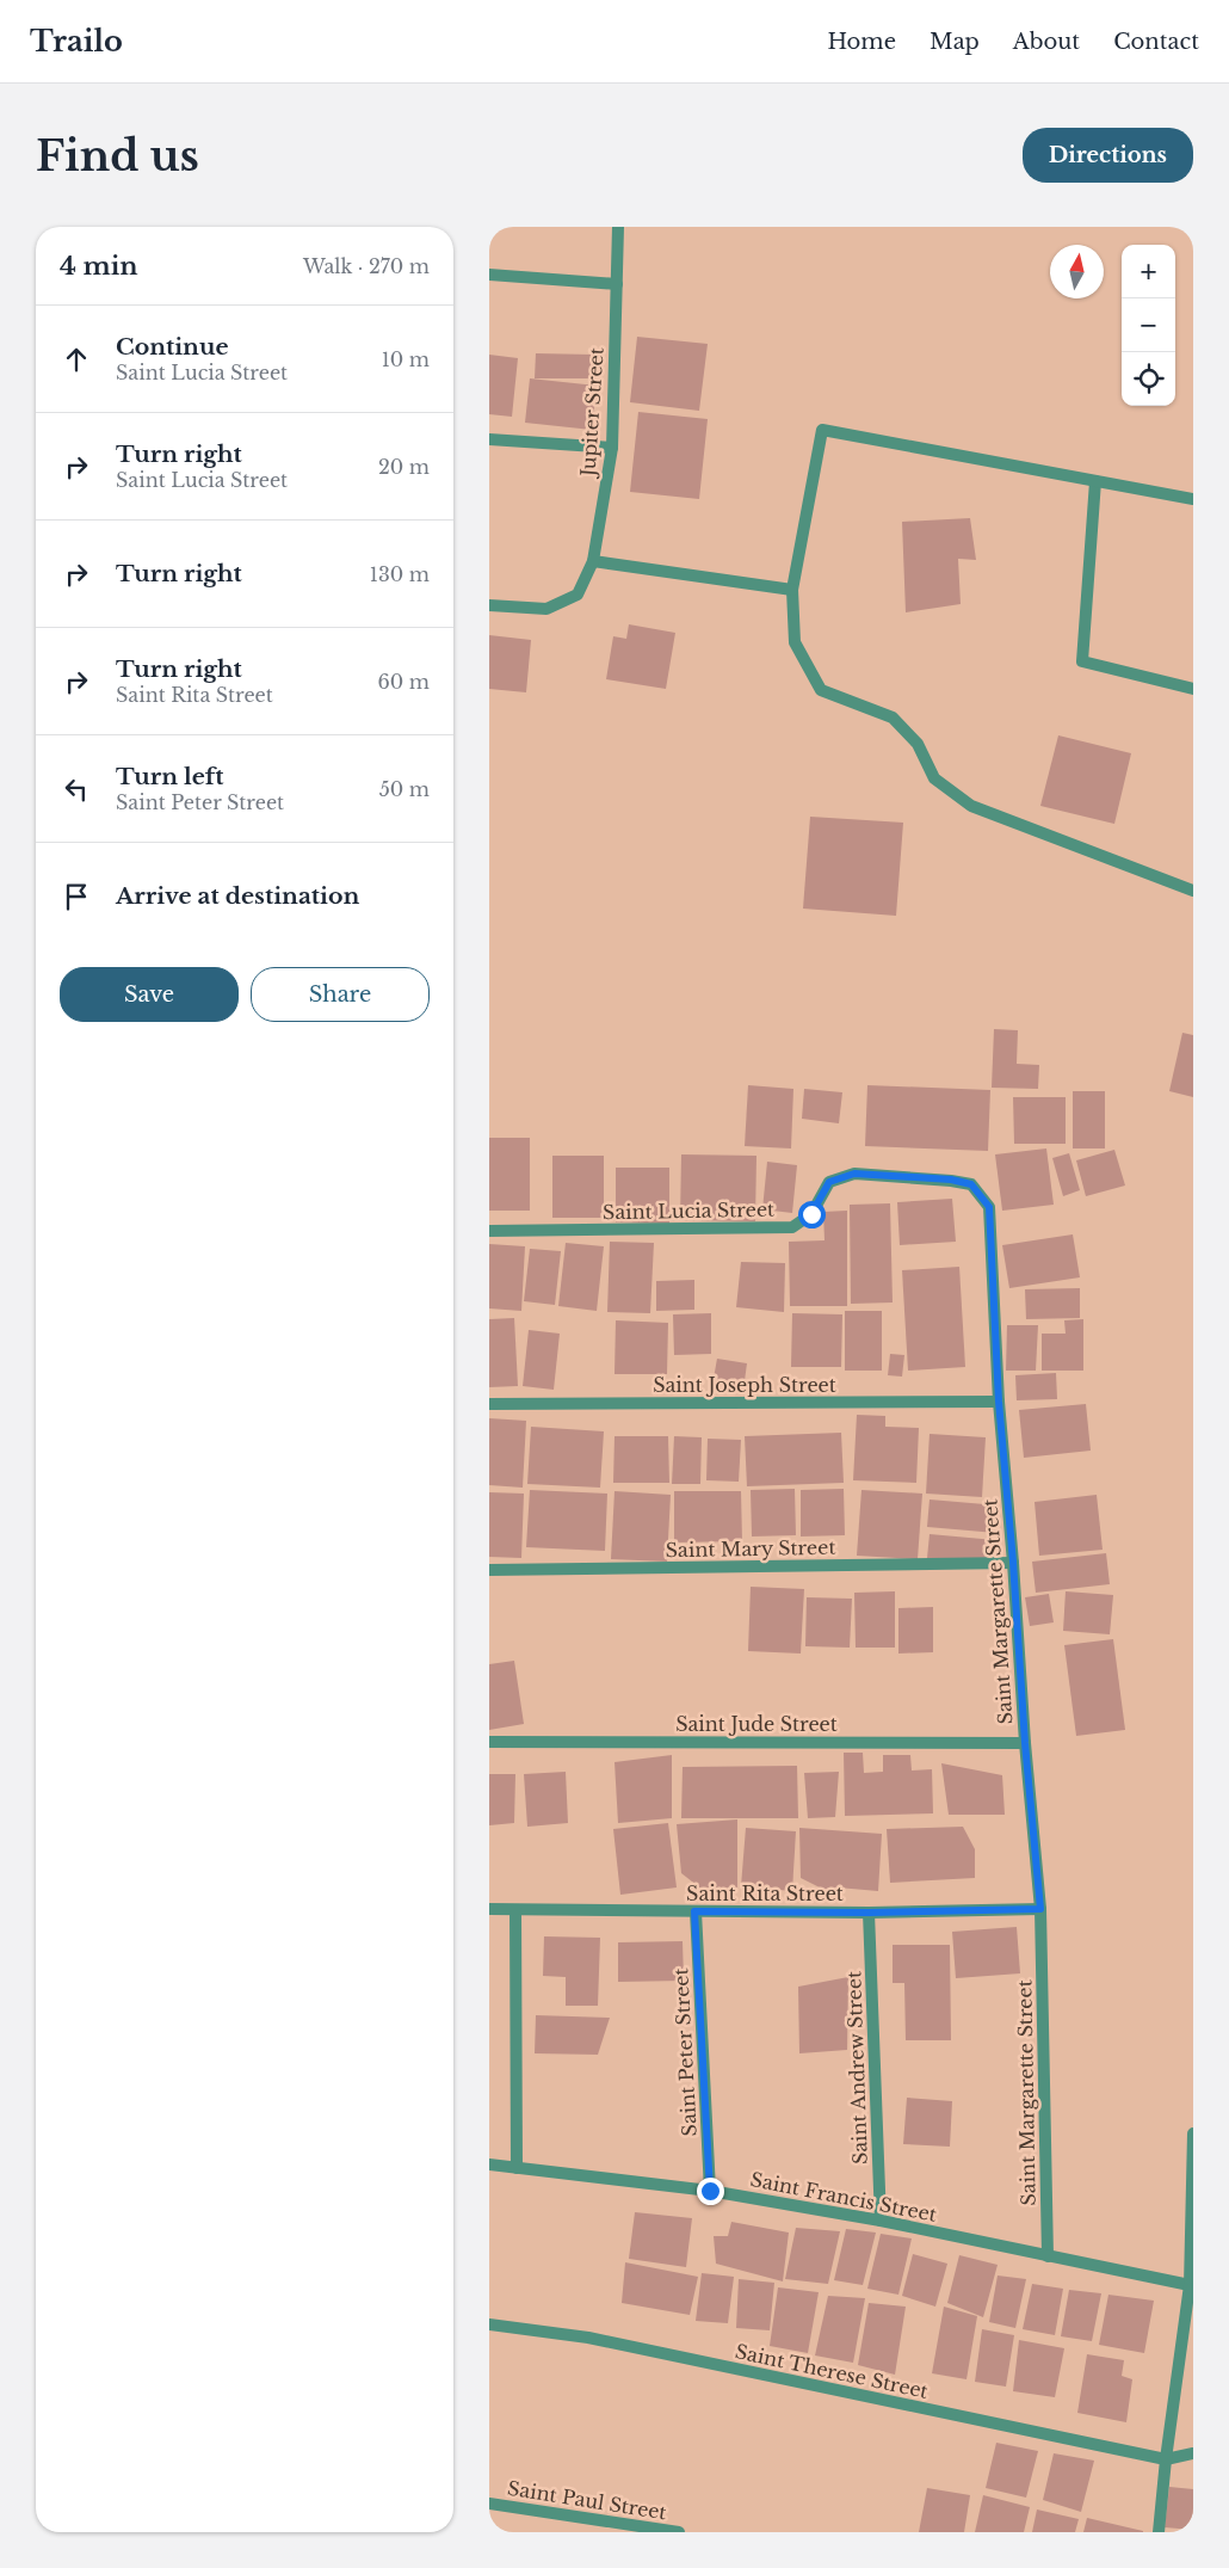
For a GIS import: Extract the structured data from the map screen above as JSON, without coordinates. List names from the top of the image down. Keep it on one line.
{"streets":{"street":["Jupiter Street","Saint Lucia Street","Saint Joseph Street","Saint Mary Street","Saint Margarette Street","Saint Jude Street","Saint Rita Street","Saint Peter Street","Saint Andrew Street","Saint Francis Street","Saint Therese Street","Saint Paul Street"]},"crossings":[["Saint Lucia Street","Saint Margarette Street"],["Saint Joseph Street","Saint Margarette Street"],["Saint Mary Street","Saint Margarette Street"],["Saint Margarette Street","Saint Jude Street"],["Saint Margarette Street","Saint Rita Street"],["Saint Margarette Street","Saint Francis Street"],["Saint Rita Street","Saint Peter Street"],["Saint Rita Street","Saint Andrew Street"],["Saint Peter Street","Saint Francis Street"],["Saint Andrew Street","Saint Francis Street"]],"north":"top","page":{"header":"Trailo","nav":["Home","Map","About","Contact"],"buttons":["Directions",["Save","Share"]],"title":"Find us","heading":["4 min","Walk · 270 m"],"map_buttons":["+","−"],"list":[["Continue","Saint Lucia Street","10 m"],["Turn right","Saint Lucia Street","20 m"],["Turn right","130 m"],["Turn right","Saint Rita Street","60 m"],["Turn left","Saint Peter Street","50 m"],"Arrive at destination"]}}
